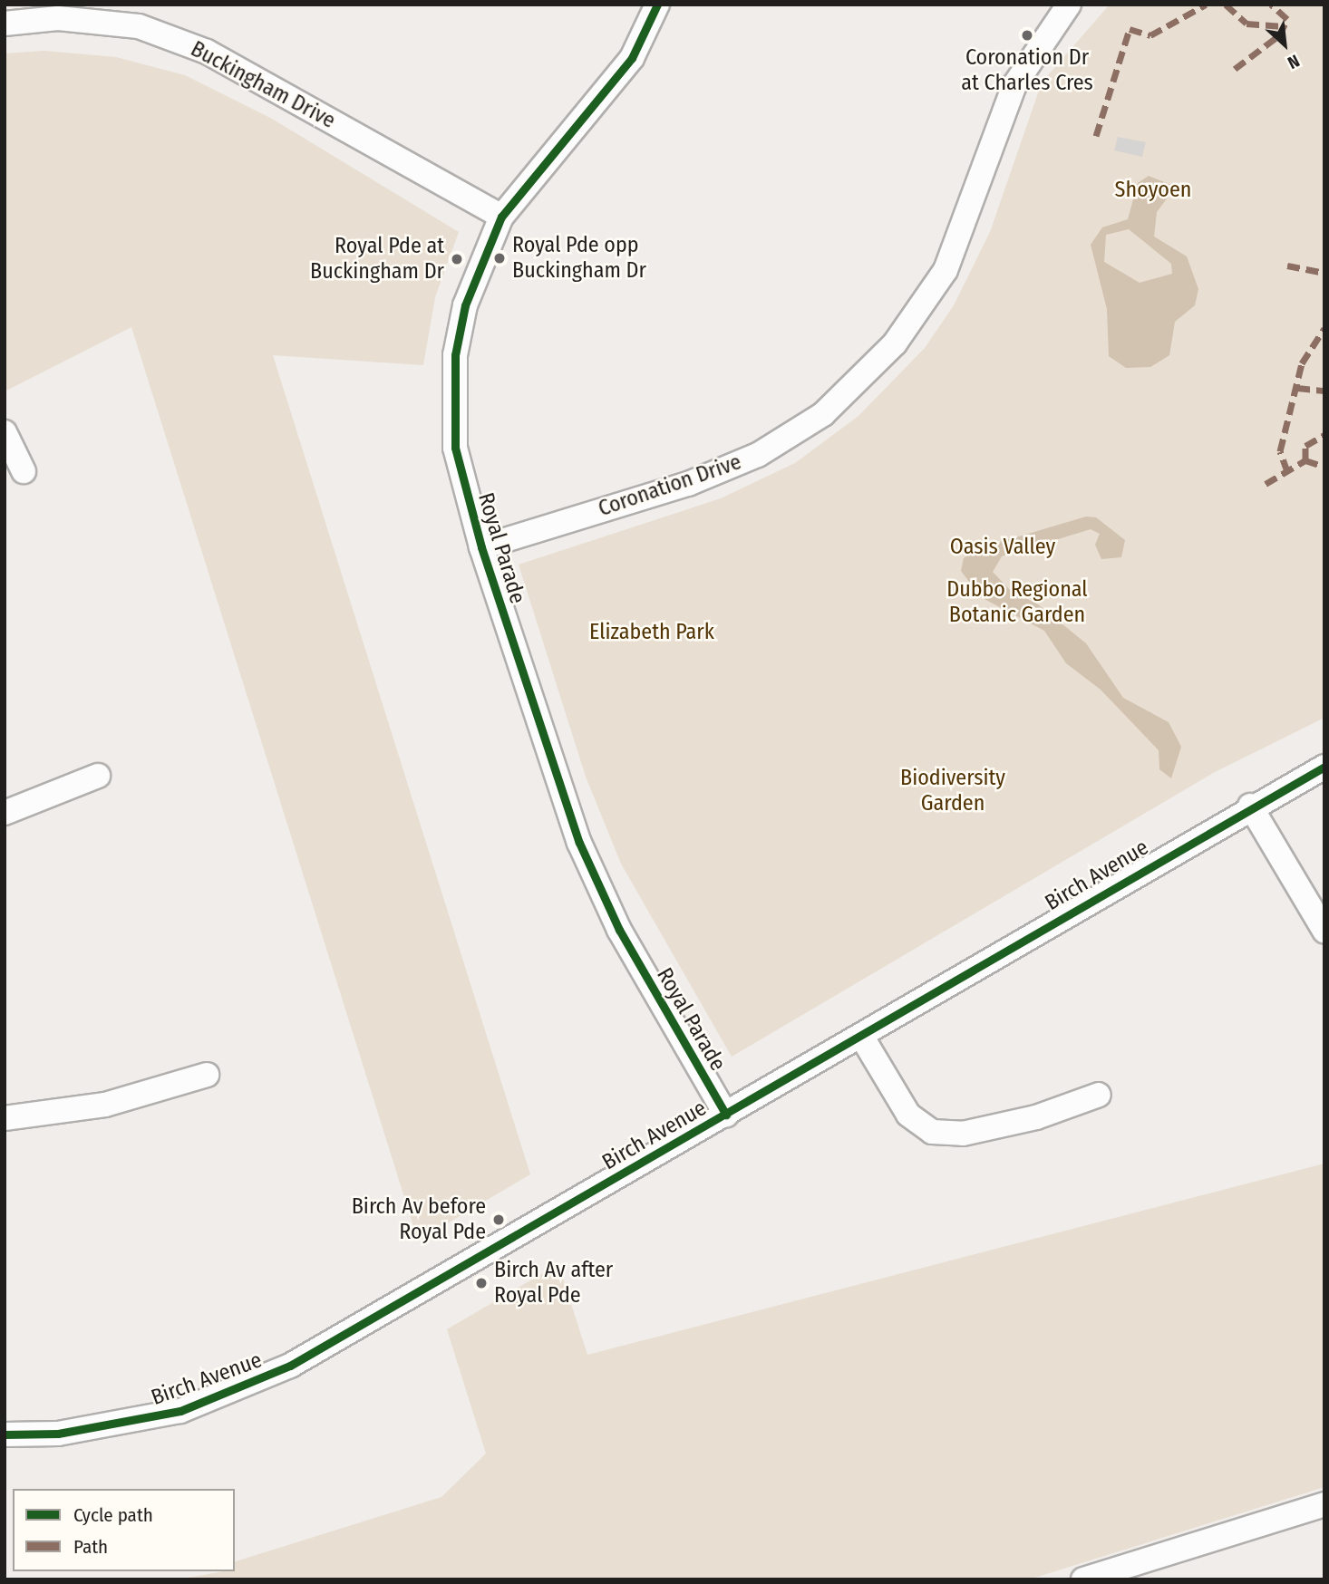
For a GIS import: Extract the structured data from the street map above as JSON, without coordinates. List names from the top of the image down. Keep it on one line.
{"streets":{"street":["Buckingham Drive","Coronation Drive","Royal Parade","Birch Avenue"]},"crossings":[["Buckingham Drive","Royal Parade"],["Coronation Drive","Royal Parade"],["Royal Parade","Birch Avenue"]],"parks":["Shoyoen","Oasis Valley","Dubbo Regional Botanic Garden","Elizabeth Park","Biodiversity Garden"],"places":["Coronation Dr at Charles Cres","Royal Pde opp Buckingham Dr","Royal Pde at Buckingham Dr","Birch Av before Royal Pde","Birch Av after Royal Pde"],"legend":["Cycle path","Path"],"north":"bottom right"}
